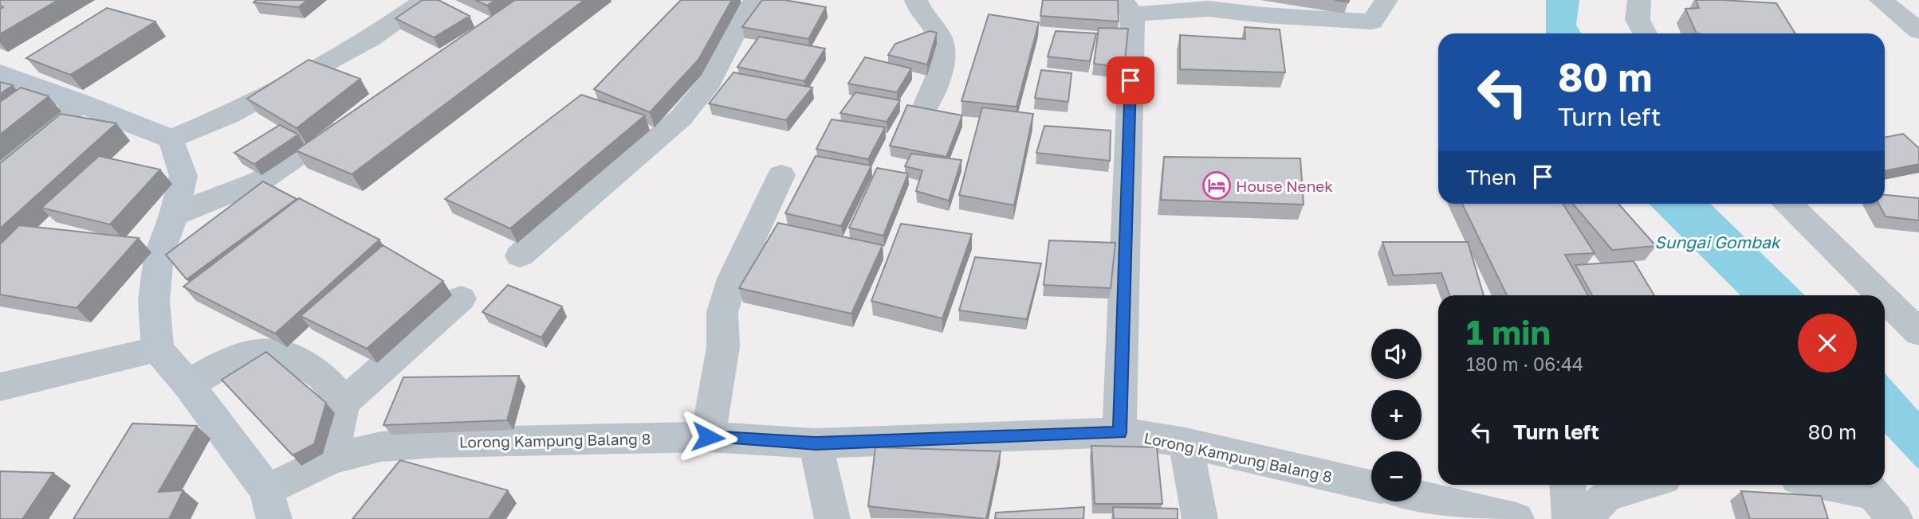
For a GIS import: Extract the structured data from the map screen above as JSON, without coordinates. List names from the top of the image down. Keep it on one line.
{"streets":{"street":["Lorong Kampung Balang 8"]},"water":["Sungai Gombak"],"places":{"hotel":["House Nenek"]},"page":{"turn":["80 m","Turn left"],"then":"Then","heading":["1 min","180 m · 06:44"],"map_buttons":["+","−"],"list":[{"name":"Turn left","value":"80 m"}]}}
